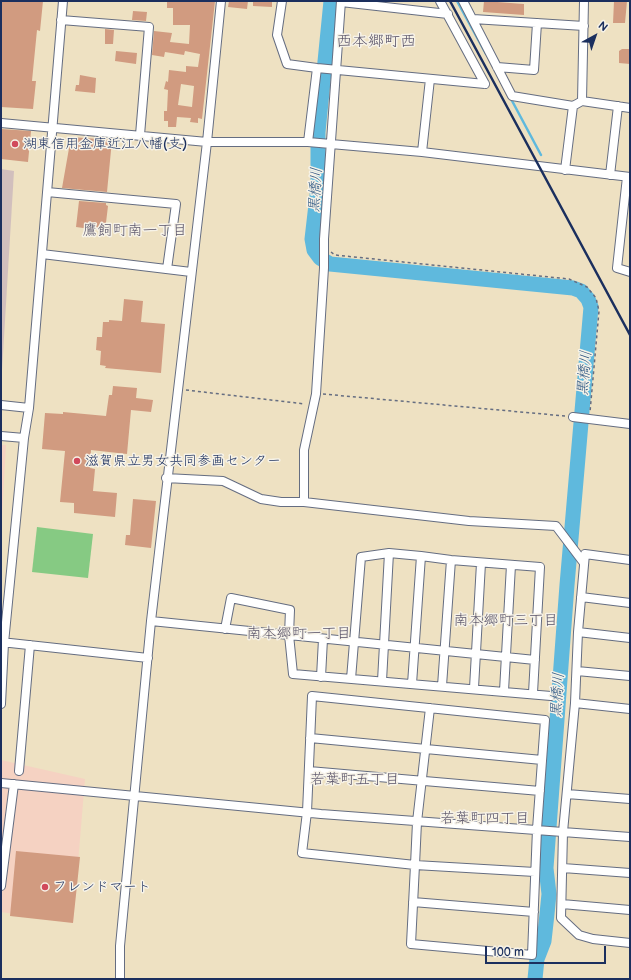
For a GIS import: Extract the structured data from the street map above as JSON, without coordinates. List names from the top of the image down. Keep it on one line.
{"districts":["西本郷町西","鷹飼町南一丁目","南本郷町三丁目","南本郷町一丁目","若葉町五丁目","若葉町四丁目"],"water":["黒橋川"],"places":["湖東信用金庫近江八幡(支)","滋賀県立男女共同参画センター","フレンドマート"],"scale_bar":"100 m","north":"top right"}
